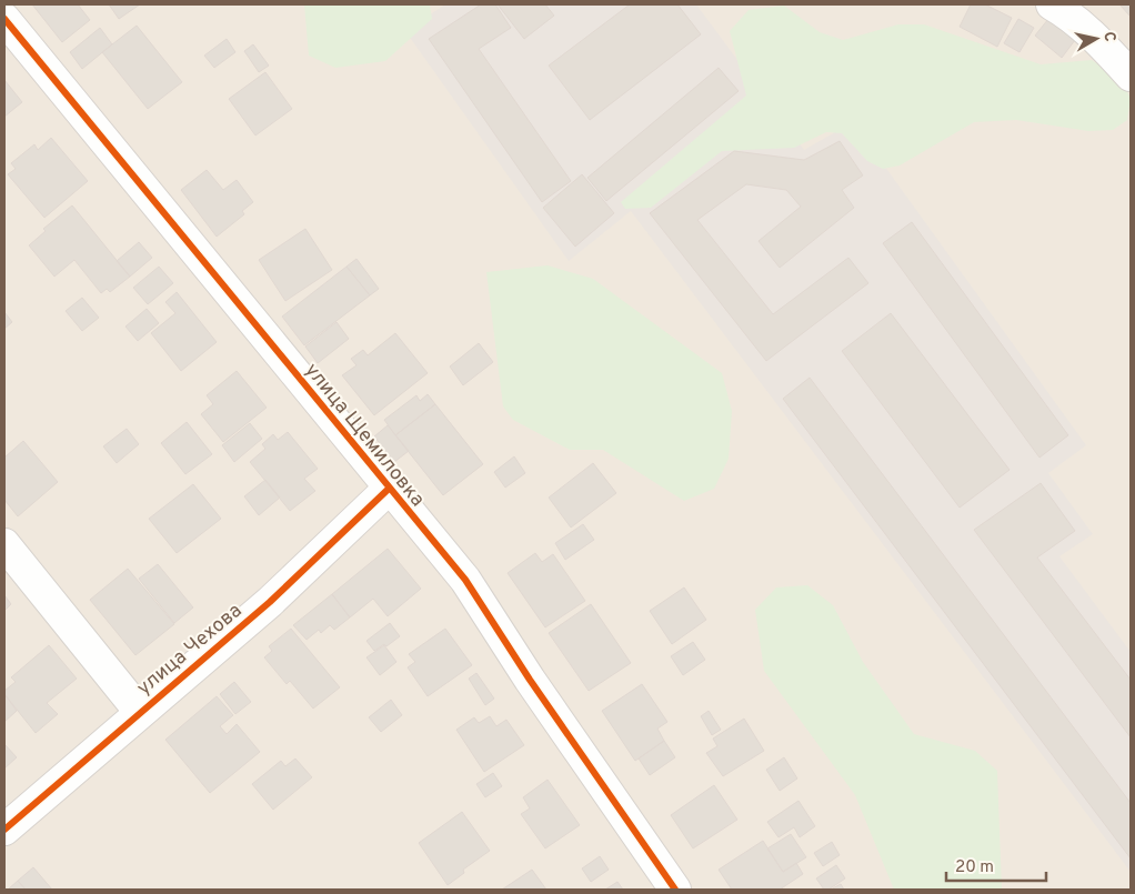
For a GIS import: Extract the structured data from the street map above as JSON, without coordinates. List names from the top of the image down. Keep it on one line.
{"streets":{"street":["улица Щемиловка","улица Чехова"]},"crossings":[["улица Щемиловка","улица Чехова"]],"scale_bar":"20 m","north":"right"}
